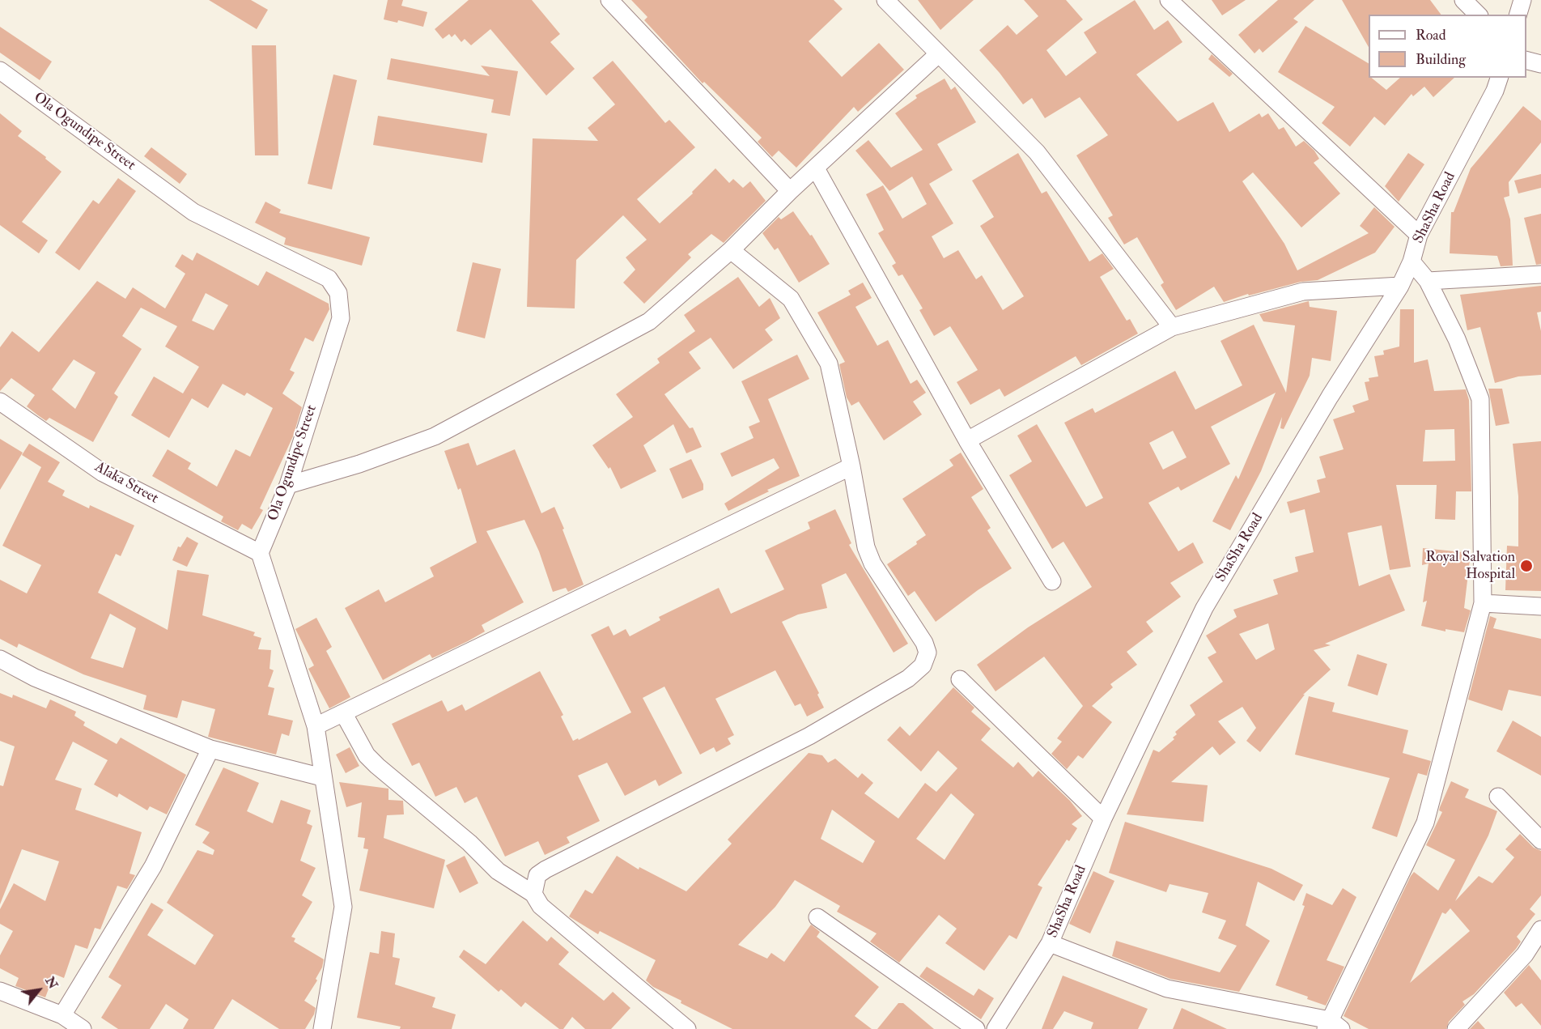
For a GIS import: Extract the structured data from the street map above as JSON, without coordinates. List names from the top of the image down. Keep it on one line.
{"streets":{"street":["Ola Ogundipe Street","ShaSha Road","Alaka Street"]},"crossings":[["Ola Ogundipe Street","Alaka Street"]],"places":["Royal Salvation Hospital"],"legend":["Road","Building"],"north":"top right"}
